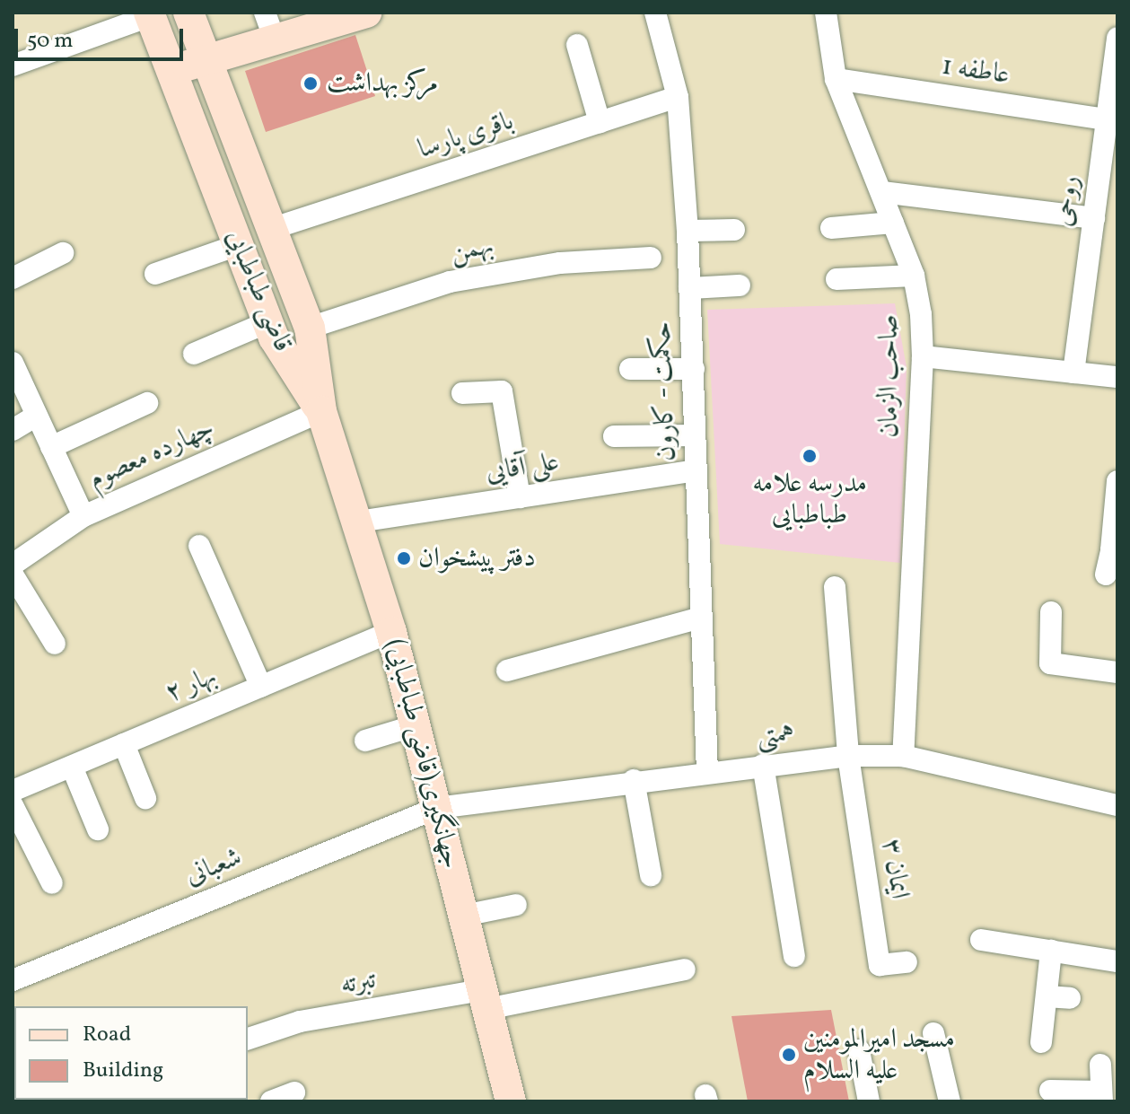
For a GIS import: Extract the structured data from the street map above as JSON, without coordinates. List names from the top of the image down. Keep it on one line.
{"streets":{"street":["عاطفه 1","باقری پارسا","روحی","بهمن","قاضی طباطبایی","صاحب الزمان","حکمت - کارون","چهارده معصوم","علی آقایی","بهار ۲","همتی","جهانگیری(قاضی طباطبایی)","شعبانی","ایمان ۳","تبرته"]},"crossings":[["عاطفه 1","روحی"],["عاطفه 1","صاحب الزمان"],["باقری پارسا","قاضی طباطبایی"],["باقری پارسا","حکمت - کارون"],["بهمن","قاضی طباطبایی"],["قاضی طباطبایی","چهارده معصوم"],["قاضی طباطبایی","جهانگیری(قاضی طباطبایی)"],["صاحب الزمان","همتی"],["حکمت - کارون","علی آقایی"],["حکمت - کارون","همتی"],["چهارده معصوم","جهانگیری(قاضی طباطبایی)"],["علی آقایی","جهانگیری(قاضی طباطبایی)"],["بهار ۲","جهانگیری(قاضی طباطبایی)"],["همتی","جهانگیری(قاضی طباطبایی)"],["همتی","شعبانی"],["همتی","ایمان ۳"],["جهانگیری(قاضی طباطبایی)","شعبانی"],["جهانگیری(قاضی طباطبایی)","تبرته"]],"places":["مرکز بهداشت","مدرسه علامه طباطبایی","دفتر پیشخوان","مسجد امیرالمومنین علیه السلام"],"legend":["Road","Building"],"scale_bar":"50 m"}
